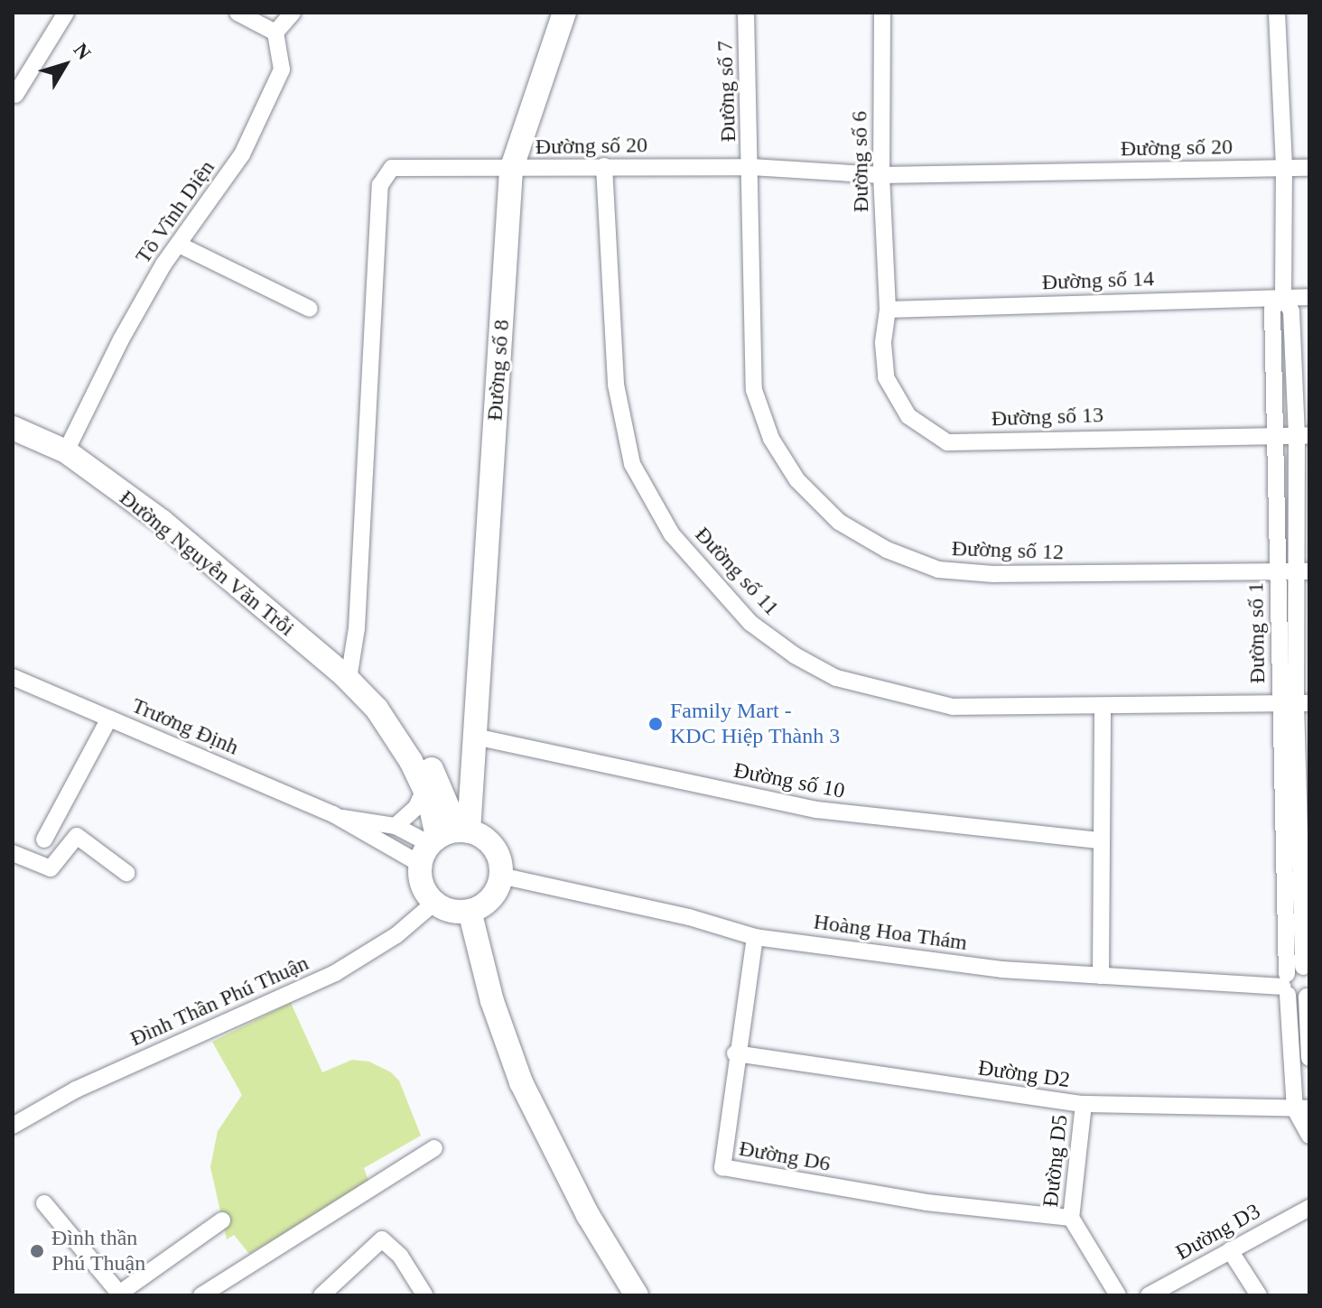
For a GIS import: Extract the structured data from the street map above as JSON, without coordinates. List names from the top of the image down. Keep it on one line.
{"streets":{"street":["Đường số 7","Đường số 20","Đường số 6","Tô Vĩnh Diện","Đường số 14","Đường số 8","Đường số 13","Đường số 12","Đường Nguyễn Văn Trỗi","Đường số 11","Đường số 1","Trương Định","Đường số 10","Hoàng Hoa Thám","Đình Thần Phú Thuận","Đường D2","Đường D6","Đường D5","Đường D3"]},"crossings":[["Đường số 7","Đường số 20"],["Đường số 7","Đường số 12"],["Đường số 20","Đường số 6"],["Đường số 20","Đường số 8"],["Đường số 20","Đường số 12"],["Đường số 20","Đường Nguyễn Văn Trỗi"],["Đường số 20","Đường số 11"],["Đường số 20","Đường số 1"],["Đường số 6","Đường số 14"],["Đường số 6","Đường số 13"],["Tô Vĩnh Diện","Đường Nguyễn Văn Trỗi"],["Đường số 14","Đường số 13"],["Đường số 14","Đường số 1"],["Đường số 8","Đường Nguyễn Văn Trỗi"],["Đường số 8","Trương Định"],["Đường số 8","Đường số 10"],["Đường số 8","Hoàng Hoa Thám"],["Đường số 8","Đình Thần Phú Thuận"],["Đường số 13","Đường số 1"],["Đường số 12","Đường số 1"],["Đường Nguyễn Văn Trỗi","Trương Định"],["Đường Nguyễn Văn Trỗi","Hoàng Hoa Thám"],["Đường Nguyễn Văn Trỗi","Đình Thần Phú Thuận"],["Đường số 11","Đường số 1"],["Đường số 1","Hoàng Hoa Thám"],["Đường số 1","Đường D2"],["Trương Định","Hoàng Hoa Thám"],["Trương Định","Đình Thần Phú Thuận"],["Hoàng Hoa Thám","Đình Thần Phú Thuận"],["Hoàng Hoa Thám","Đường D6"],["Đường D2","Đường D6"],["Đường D2","Đường D5"],["Đường D6","Đường D5"]],"places":["Family Mart - KDC Hiệp Thành 3","Đình thần Phú Thuận"],"north":"top right"}
